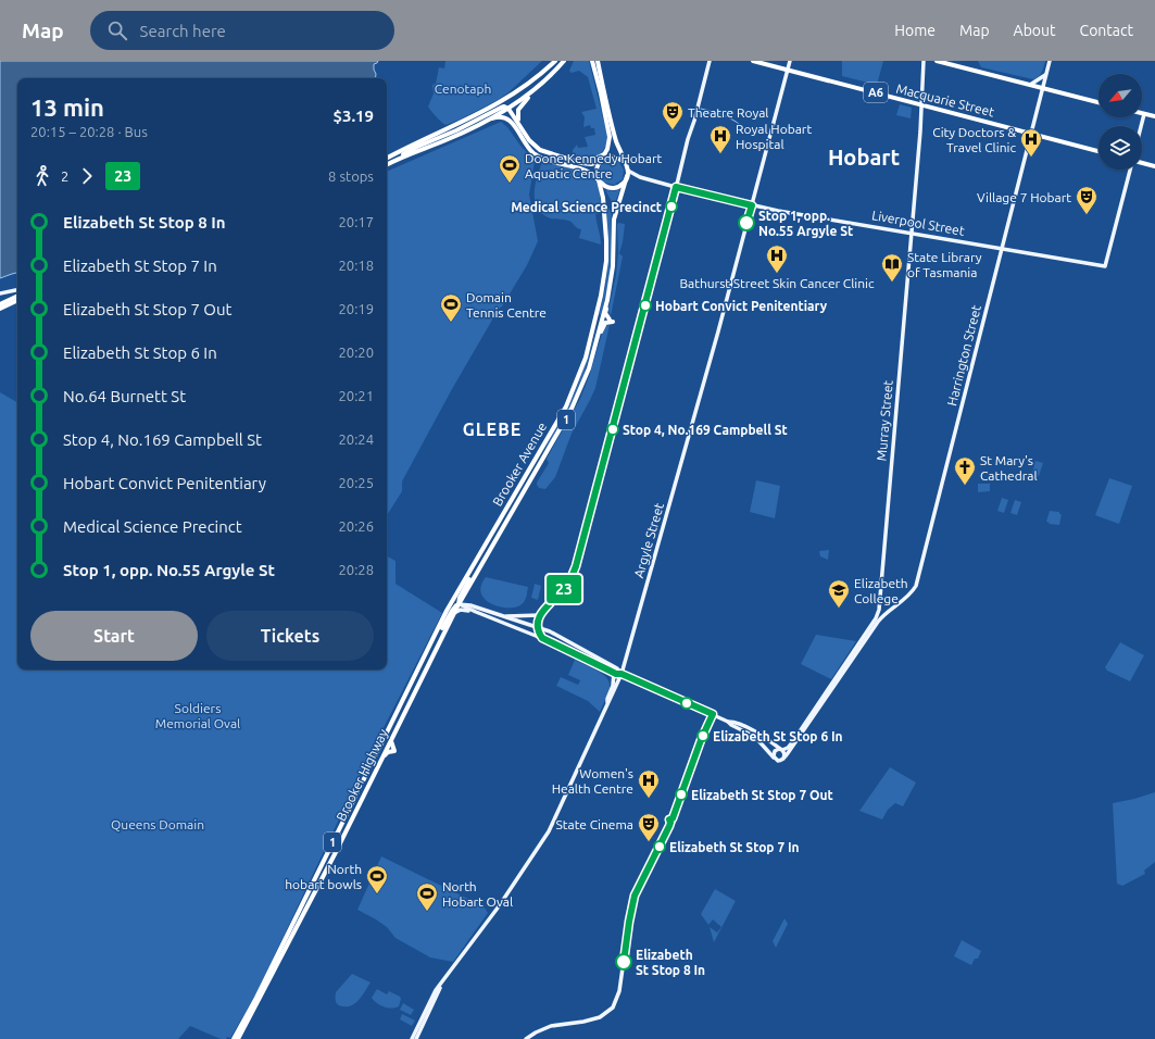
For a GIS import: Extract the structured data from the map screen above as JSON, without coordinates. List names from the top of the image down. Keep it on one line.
{"streets":{"highway":["A6","Macquarie Street","1","Brooker Avenue","Brooker Highway"],"main road":["Liverpool Street","Harrington Street","Murray Street","Argyle Street"]},"crossings":[["Macquarie Street","Harrington Street"],["Macquarie Street","Murray Street"],["Macquarie Street","Argyle Street"],["Liverpool Street","Harrington Street"],["Liverpool Street","1"],["Liverpool Street","Murray Street"],["Liverpool Street","Brooker Avenue"],["Liverpool Street","Argyle Street"],["Harrington Street","Murray Street"],["1","Brooker Avenue"],["Brooker Avenue","Brooker Highway"]],"districts":["Hobart","GLEBE"],"parks":["Cenotaph","Soldiers Memorial Oval","Queens Domain"],"places":{"theatre":["Theatre Royal","Village 7 Hobart","State Cinema"],"hospital":["Royal Hobart Hospital","City Doctors & Travel Clinic","Bathurst Street Skin Cancer Clinic","Women's Health Centre"],"sports":["Doone Kennedy Hobart Aquatic Centre","Domain Tennis Centre","North hobart bowls","North Hobart Oval"],"other":["Medical Science Precinct","Stop 1, opp. No.55 Argyle St","Hobart Convict Penitentiary","Stop 4, No.169 Campbell St","Elizabeth St Stop 6 In","Elizabeth St Stop 7 Out","Elizabeth St Stop 7 In","Elizabeth St Stop 8 In"],"library":["State Library of Tasmania"],"church":["St Mary's Cathedral"],"school or university":["Elizabeth College"]},"lines":["bus line 23"],"north":"bottom left","page":{"header":"Map","search":"Search here","nav":["Home","Map","About","Contact"],"on_map":"23","heading":["13 min","20:15 – 20:28 · Bus","$3.19"],"legs":["2","23","8 stops"],"list":[{"name":"Elizabeth St Stop 8 In","value":"20:17"},{"name":"Elizabeth St Stop 7 In","value":"20:18"},{"name":"Elizabeth St Stop 7 Out","value":"20:19"},{"name":"Elizabeth St Stop 6 In","value":"20:20"},{"name":"No.64 Burnett St","value":"20:21"},{"name":"Stop 4, No.169 Campbell St","value":"20:24"},{"name":"Hobart Convict Penitentiary","value":"20:25"},{"name":"Medical Science Precinct","value":"20:26"},{"name":"Stop 1, opp. No.55 Argyle St","value":"20:28"}],"buttons":["Start","Tickets"]}}
